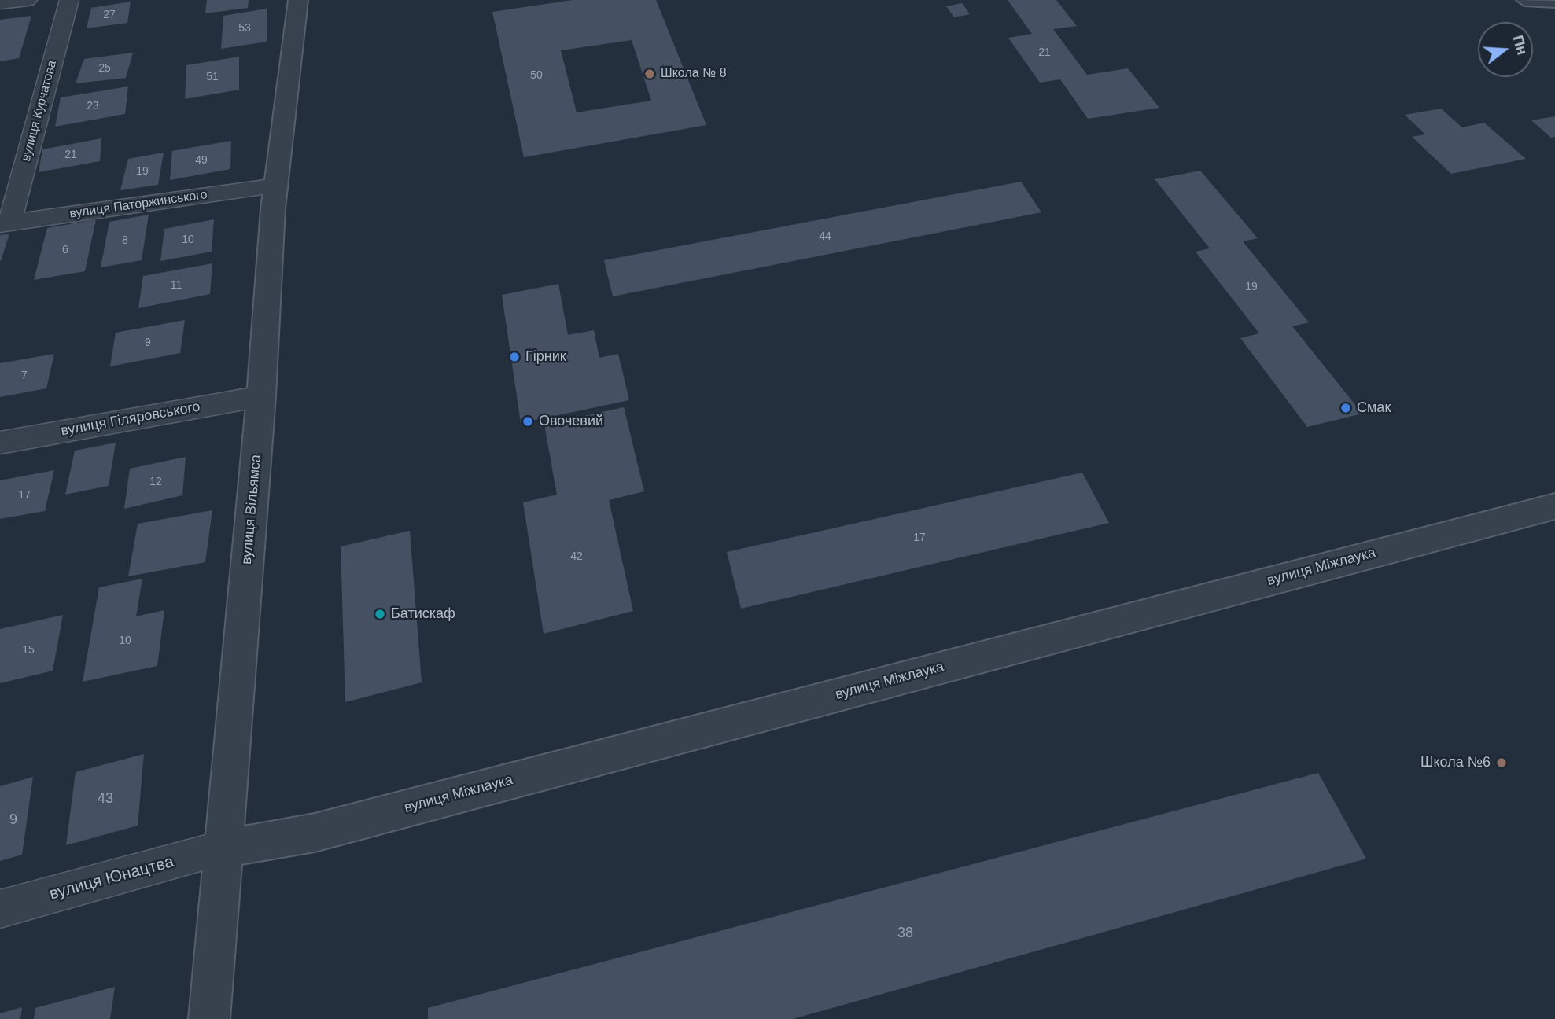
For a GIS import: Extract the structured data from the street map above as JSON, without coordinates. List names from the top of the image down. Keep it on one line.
{"streets":{"street":["вулиця Курчатова","вулиця Паторжинського","вулиця Гіляровського","вулиця Вільямса","вулиця Міжлаука","вулиця Юнацтва"]},"crossings":[["вулиця Курчатова","вулиця Паторжинського"],["вулиця Паторжинського","вулиця Вільямса"],["вулиця Гіляровського","вулиця Вільямса"],["вулиця Вільямса","вулиця Міжлаука"],["вулиця Вільямса","вулиця Юнацтва"],["вулиця Міжлаука","вулиця Юнацтва"]],"places":["Школа № 8","Гірник","Смак","Овочевий","Батискаф","Школа №6"],"house_numbers":["27","53","21","25","50","51","23","21","49","19","44","10","8","6","11","19","9","7","12","17","17","42","10","15","43","9","38"],"north":"right"}
